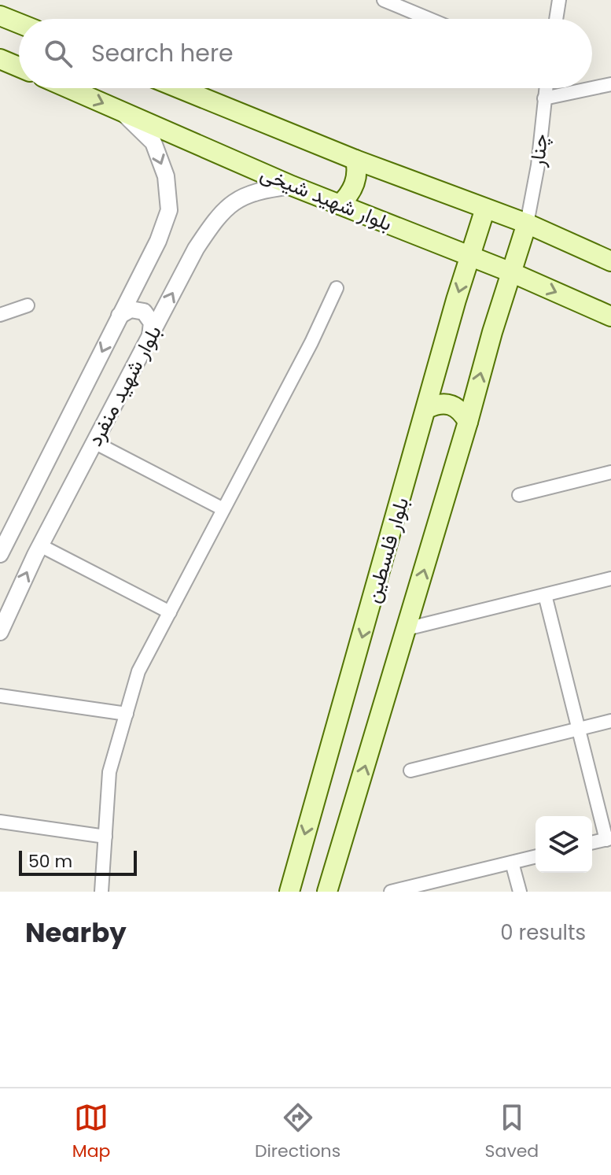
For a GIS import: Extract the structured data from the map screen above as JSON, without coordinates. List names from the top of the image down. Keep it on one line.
{"streets":{"main road":["بلوار شهید شیخی","بلوار فلسطین"],"street":["چنار","بلوار شهید منفرد"]},"crossings":[["چنار","بلوار فلسطین"],["بلوار شهید شیخی","بلوار شهید منفرد"],["بلوار شهید شیخی","بلوار فلسطین"]],"scale_bar":"50 m","page":{"search":"Search here","scale":"50 m","heading":["Nearby","0 results"],"nav":["Map","Directions","Saved"]}}
